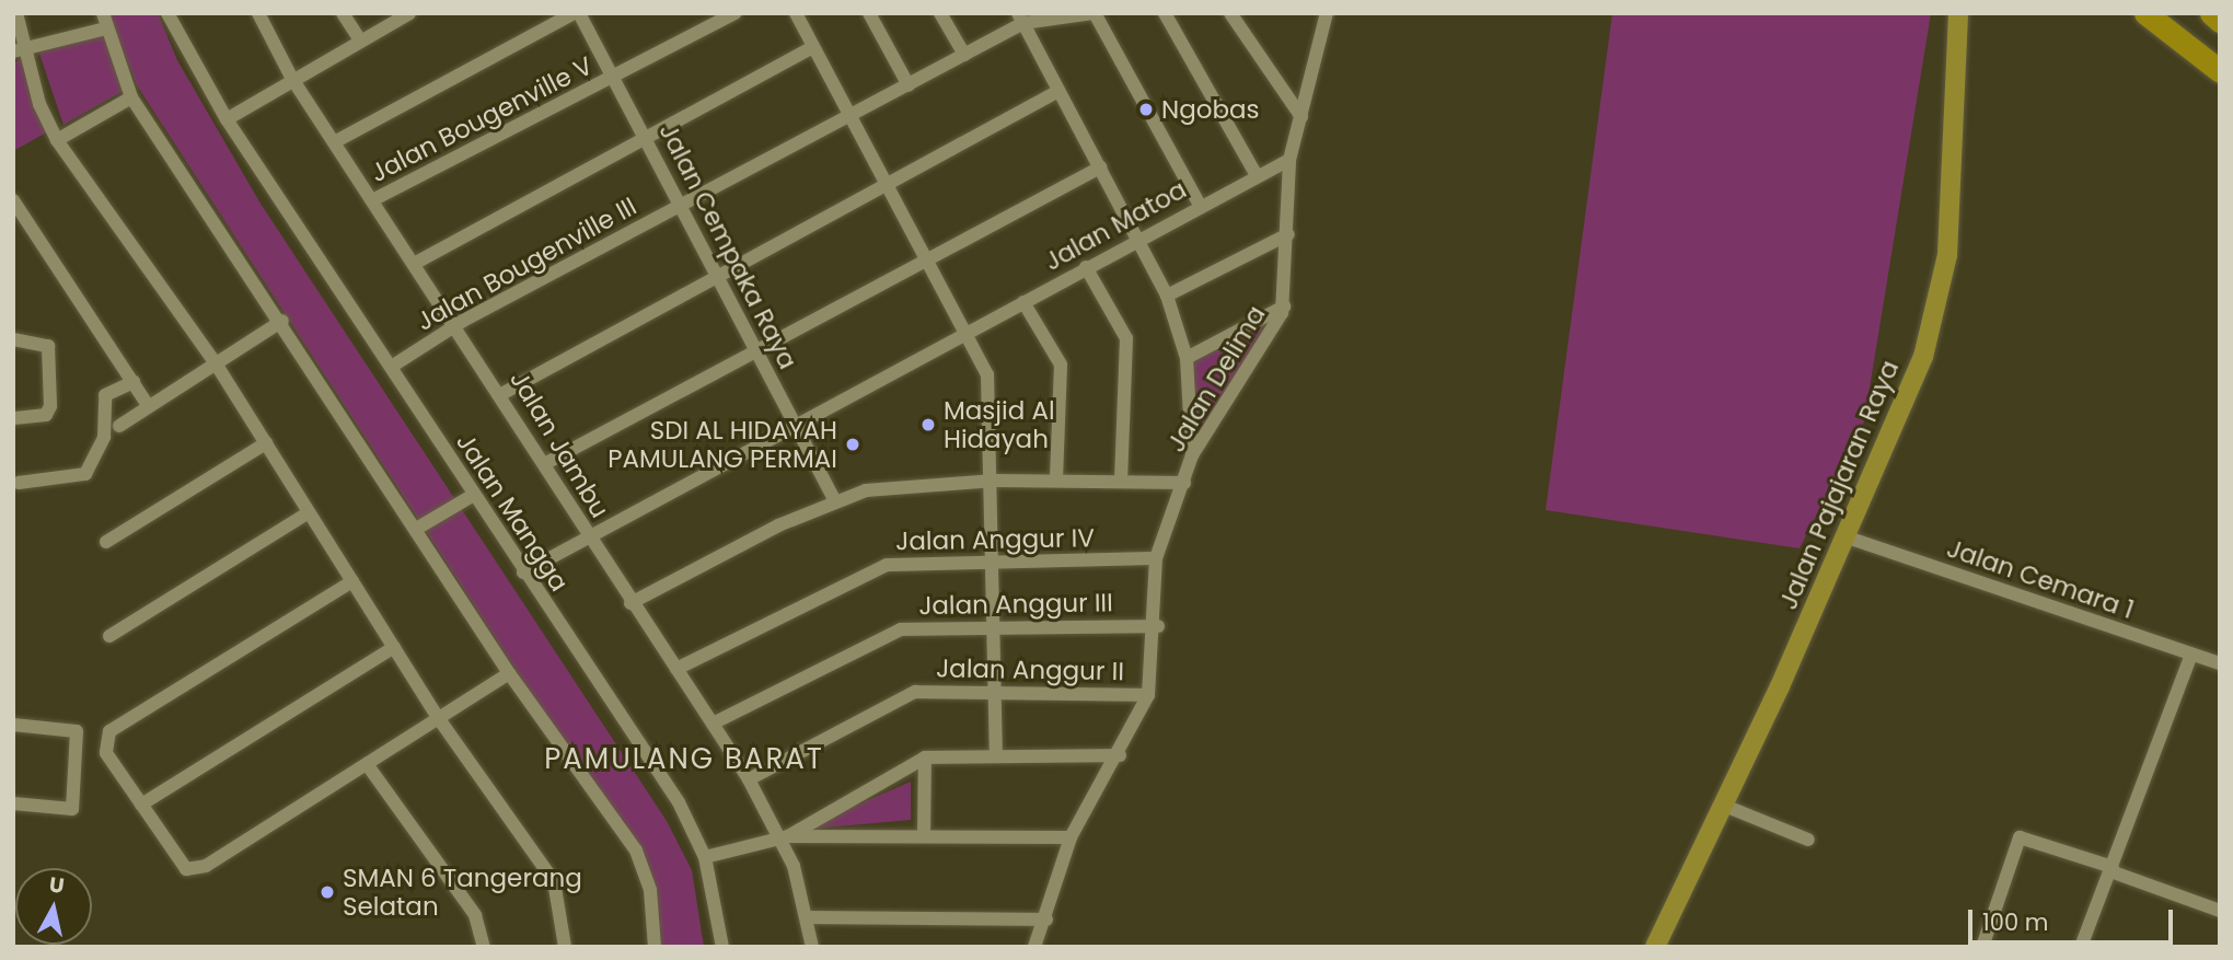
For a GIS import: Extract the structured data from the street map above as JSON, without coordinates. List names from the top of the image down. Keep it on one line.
{"streets":{"main road":["Jalan Pajajaran Raya"],"street":["Jalan Bougenville V","Jalan Matoa","Jalan Cempaka Raya","Jalan Bougenville III","Jalan Delima","Jalan Jambu","Jalan Mangga","Jalan Anggur IV","Jalan Cemara 1","Jalan Anggur III","Jalan Anggur II"]},"crossings":[["Jalan Bougenville V","Jalan Cempaka Raya"],["Jalan Bougenville V","Jalan Jambu"],["Jalan Matoa","Jalan Cempaka Raya"],["Jalan Matoa","Jalan Delima"],["Jalan Cempaka Raya","Jalan Bougenville III"],["Jalan Bougenville III","Jalan Jambu"],["Jalan Bougenville III","Jalan Mangga"],["Jalan Delima","Jalan Anggur IV"],["Jalan Jambu","Jalan Anggur IV"],["Jalan Jambu","Jalan Anggur III"],["Jalan Jambu","Jalan Anggur II"],["Jalan Pajajaran Raya","Jalan Cemara 1"]],"districts":["PAMULANG BARAT"],"places":["Ngobas","Masjid Al Hidayah","SDI AL HIDAYAH PAMULANG PERMAI","SMAN 6 Tangerang Selatan"],"scale_bar":"100 m","north":"top"}
